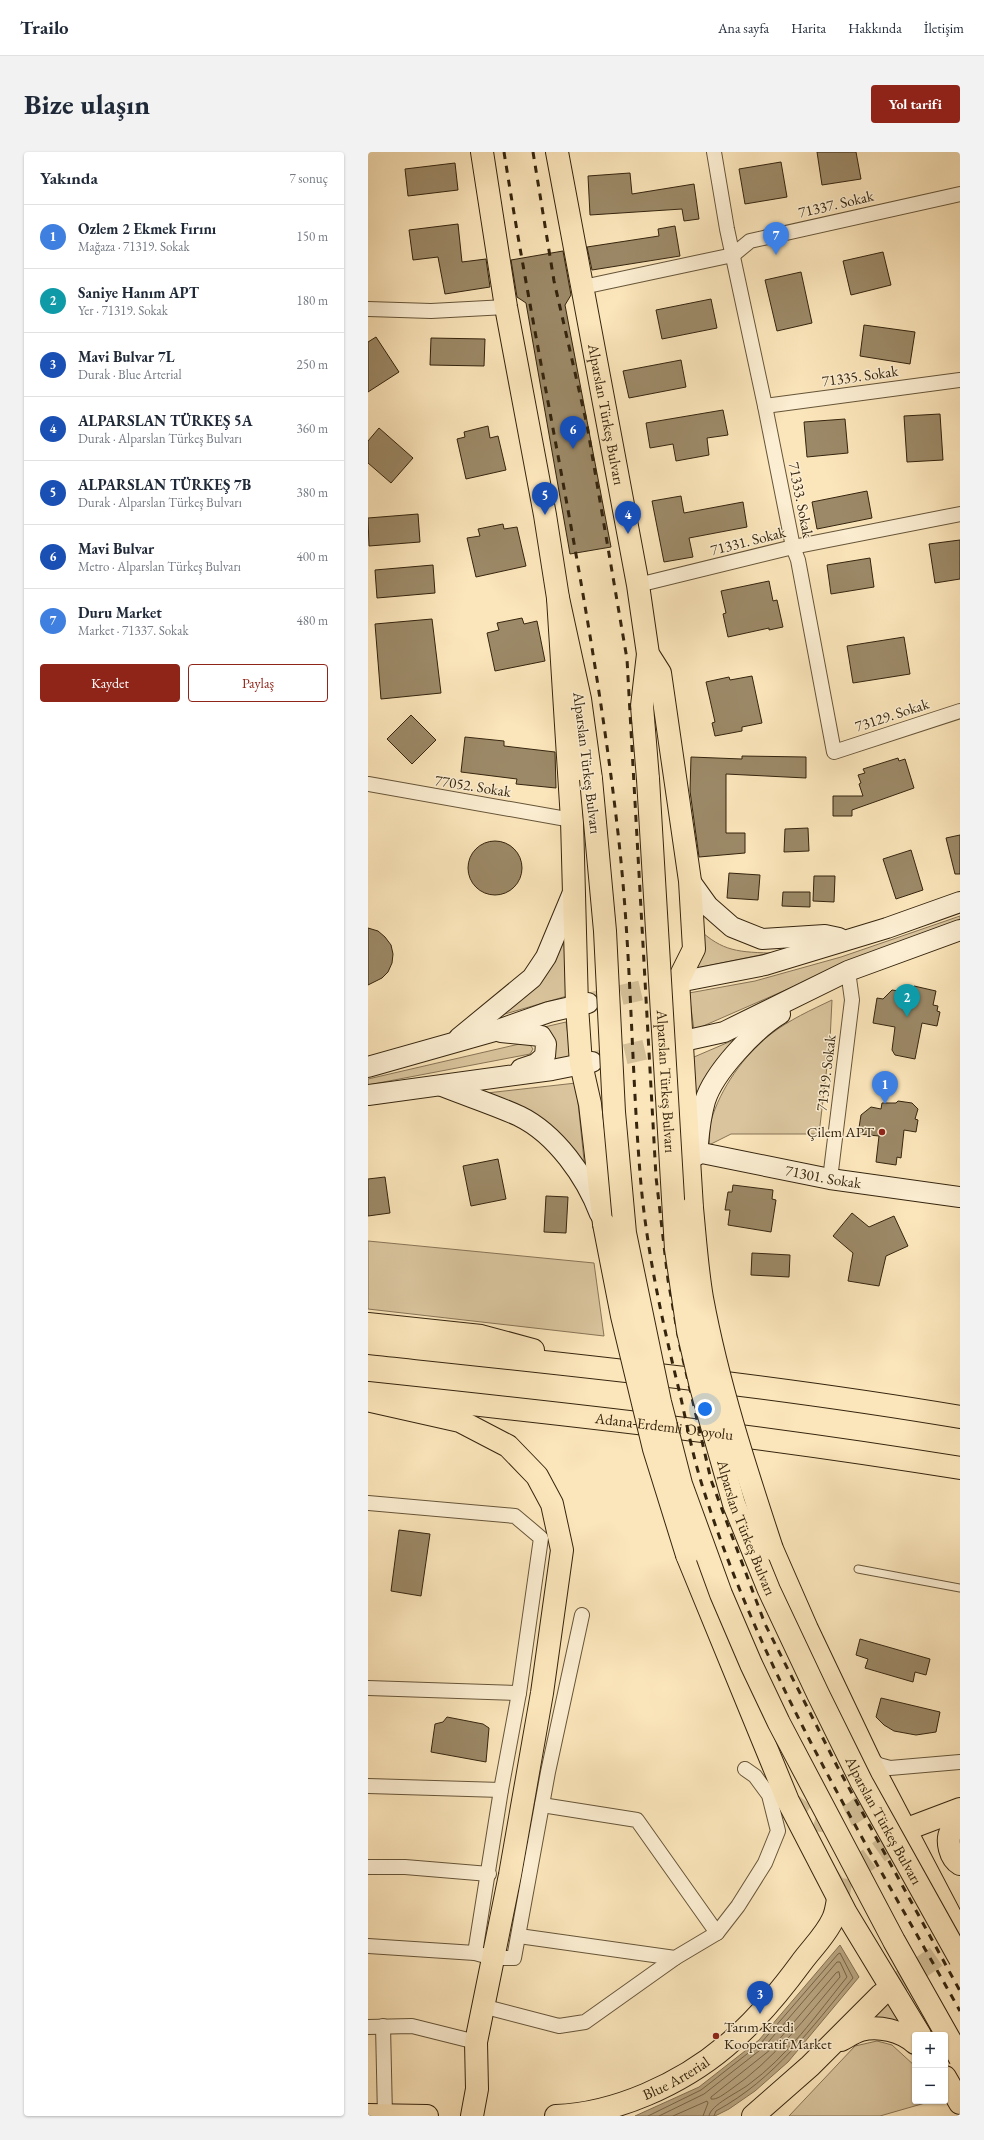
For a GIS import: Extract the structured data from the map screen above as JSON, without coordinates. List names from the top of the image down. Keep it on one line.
{"streets":{"main road":["Alparslan Türkeş Bulvarı","71301. Sokak","Adana-Erdemli Otoyolu","Blue Arterial"],"street":["71337. Sokak","71335. Sokak","71333. Sokak","71331. Sokak","73129. Sokak","77052. Sokak","71319. Sokak"]},"crossings":[["71337. Sokak","Alparslan Türkeş Bulvarı"],["71337. Sokak","71333. Sokak"],["71335. Sokak","71333. Sokak"],["Alparslan Türkeş Bulvarı","71331. Sokak"],["Alparslan Türkeş Bulvarı","77052. Sokak"],["Alparslan Türkeş Bulvarı","71301. Sokak"],["Alparslan Türkeş Bulvarı","Blue Arterial"],["71333. Sokak","71331. Sokak"],["71333. Sokak","73129. Sokak"],["71319. Sokak","71301. Sokak"]],"places":["Çilem APT","Tarım Kredi Kooperatif Market"],"page":{"header":"Trailo","nav":["Ana sayfa","Harita","Hakkında","İletişim"],"buttons":["Yol tarifi",["Kaydet","Paylaş"]],"title":"Bize ulaşın","heading":["Yakında","7 sonuç"],"list":[{"mark":"1","name":"Ozlem 2 Ekmek Fırını","note":"Mağaza · 71319. Sokak","value":"150 m"},{"mark":"2","name":"Saniye Hanım APT","note":"Yer · 71319. Sokak","value":"180 m"},{"mark":"3","name":"Mavi Bulvar 7L","note":"Durak · Blue Arterial","value":"250 m"},{"mark":"4","name":"ALPARSLAN TÜRKEŞ 5A","note":"Durak · Alparslan Türkeş Bulvarı","value":"360 m"},{"mark":"5","name":"ALPARSLAN TÜRKEŞ 7B","note":"Durak · Alparslan Türkeş Bulvarı","value":"380 m"},{"mark":"6","name":"Mavi Bulvar","note":"Metro · Alparslan Türkeş Bulvarı","value":"400 m"},{"mark":"7","name":"Duru Market","note":"Market · 71337. Sokak","value":"480 m"}],"pins":["7","6","5","4","2","1","3"],"map_buttons":["+","−"]}}
